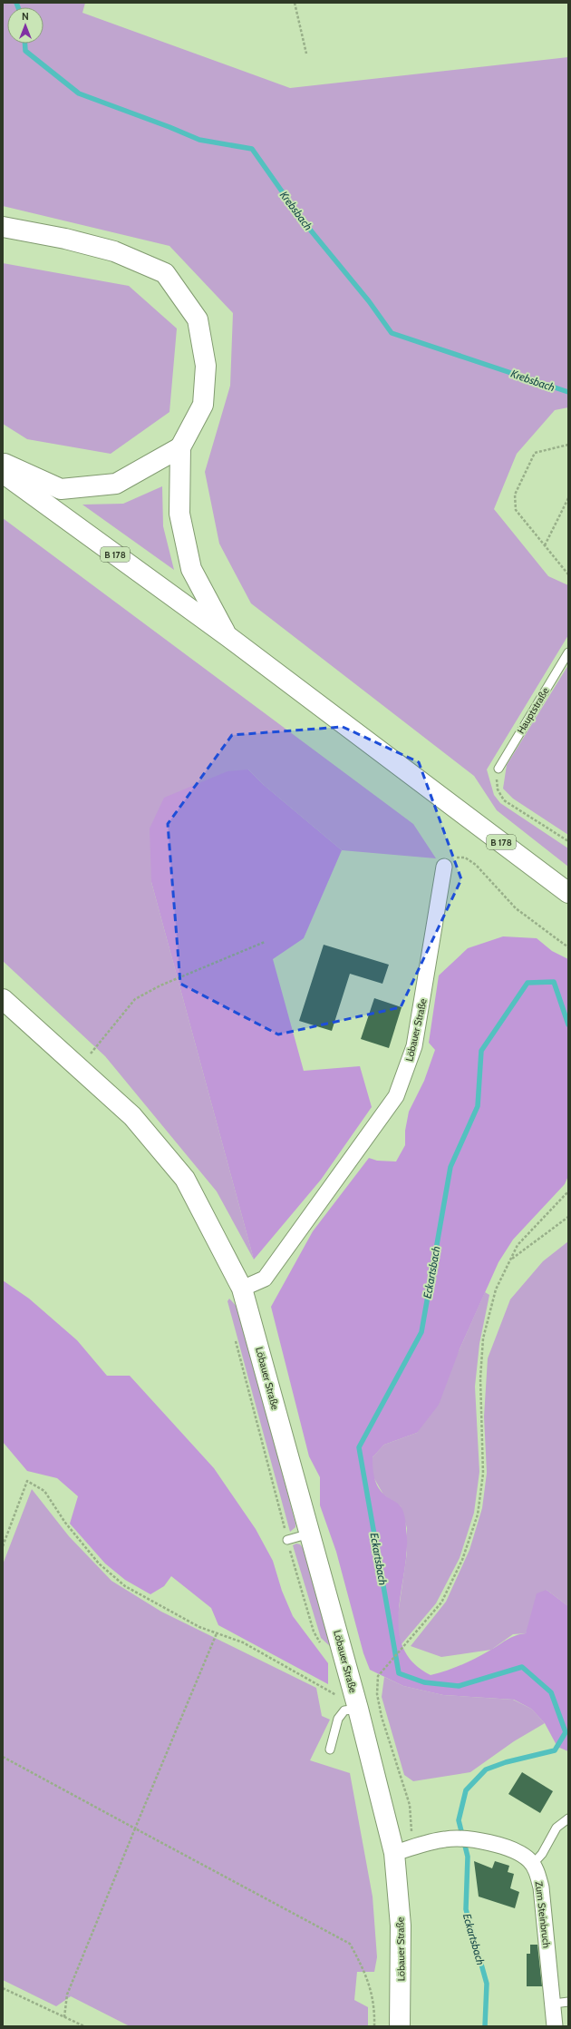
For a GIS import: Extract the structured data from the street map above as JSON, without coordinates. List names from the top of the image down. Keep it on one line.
{"streets":{"main road":["B 178","Löbauer Straße"],"street":["Zum Steinbruch"],"lane":["Hauptstraße"]},"crossings":[["Löbauer Straße","Zum Steinbruch"]],"water":["Krebsbach","Eckartsbach"],"north":"top"}
